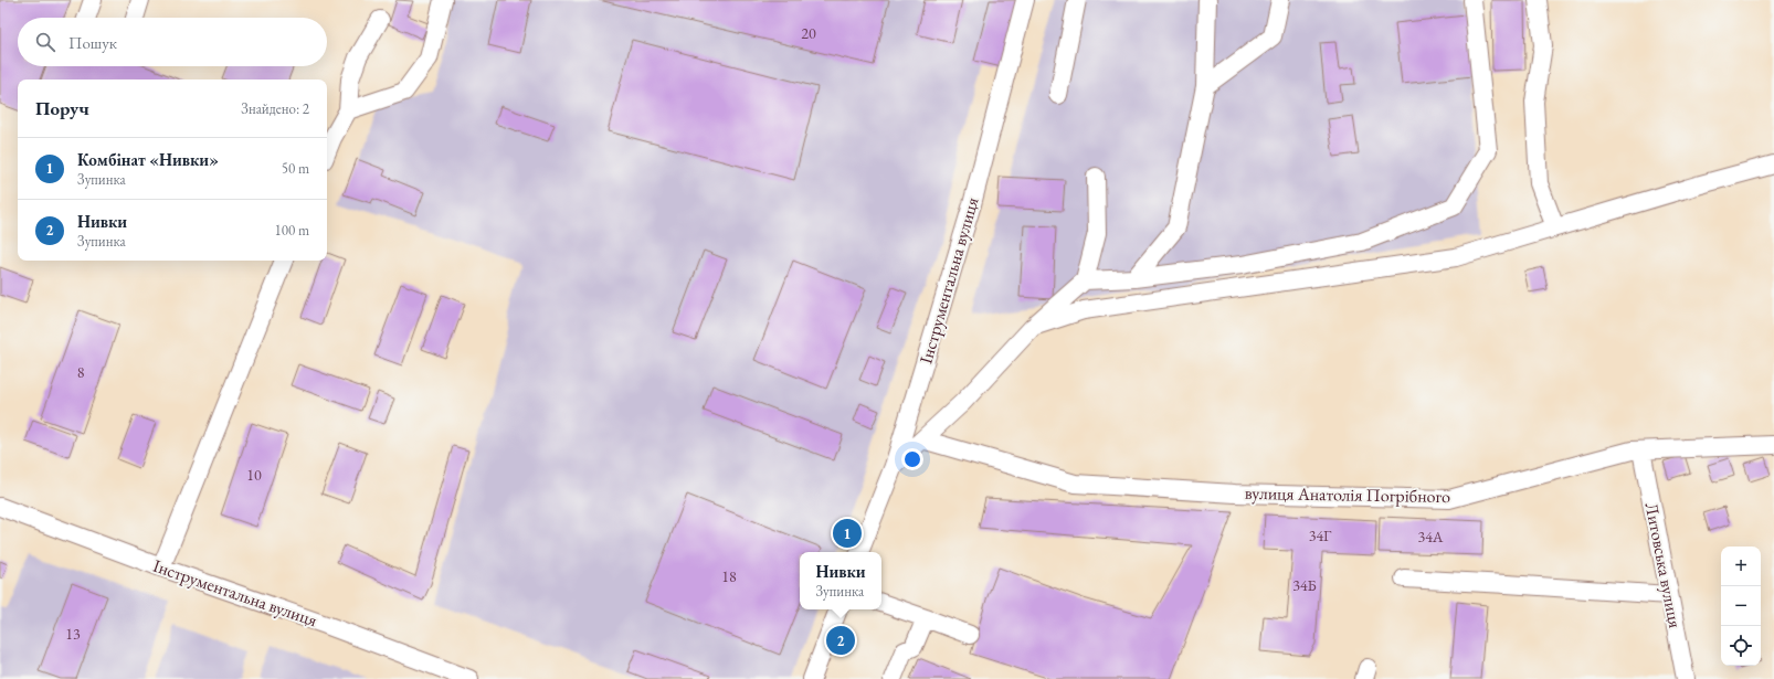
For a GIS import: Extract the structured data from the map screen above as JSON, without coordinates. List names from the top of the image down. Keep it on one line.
{"streets":{"street":["Інструментальна вулиця","вулиця Анатолія Погрібного","Литовська вулиця"]},"crossings":[["вулиця Анатолія Погрібного","Литовська вулиця"]],"house_numbers":["20","8","10","34Г","34А","18","34Б","13"],"page":{"search":"Пошук","heading":["Поруч","Знайдено: 2"],"list":[{"mark":"1","name":"Комбінат «Нивки»","note":"Зупинка","value":"50 m"},{"mark":"2","name":"Нивки","note":"Зупинка","value":"100 m"}],"pins":["1","2"],"map_buttons":["+","−"],"popup":["Нивки","Зупинка"]}}
